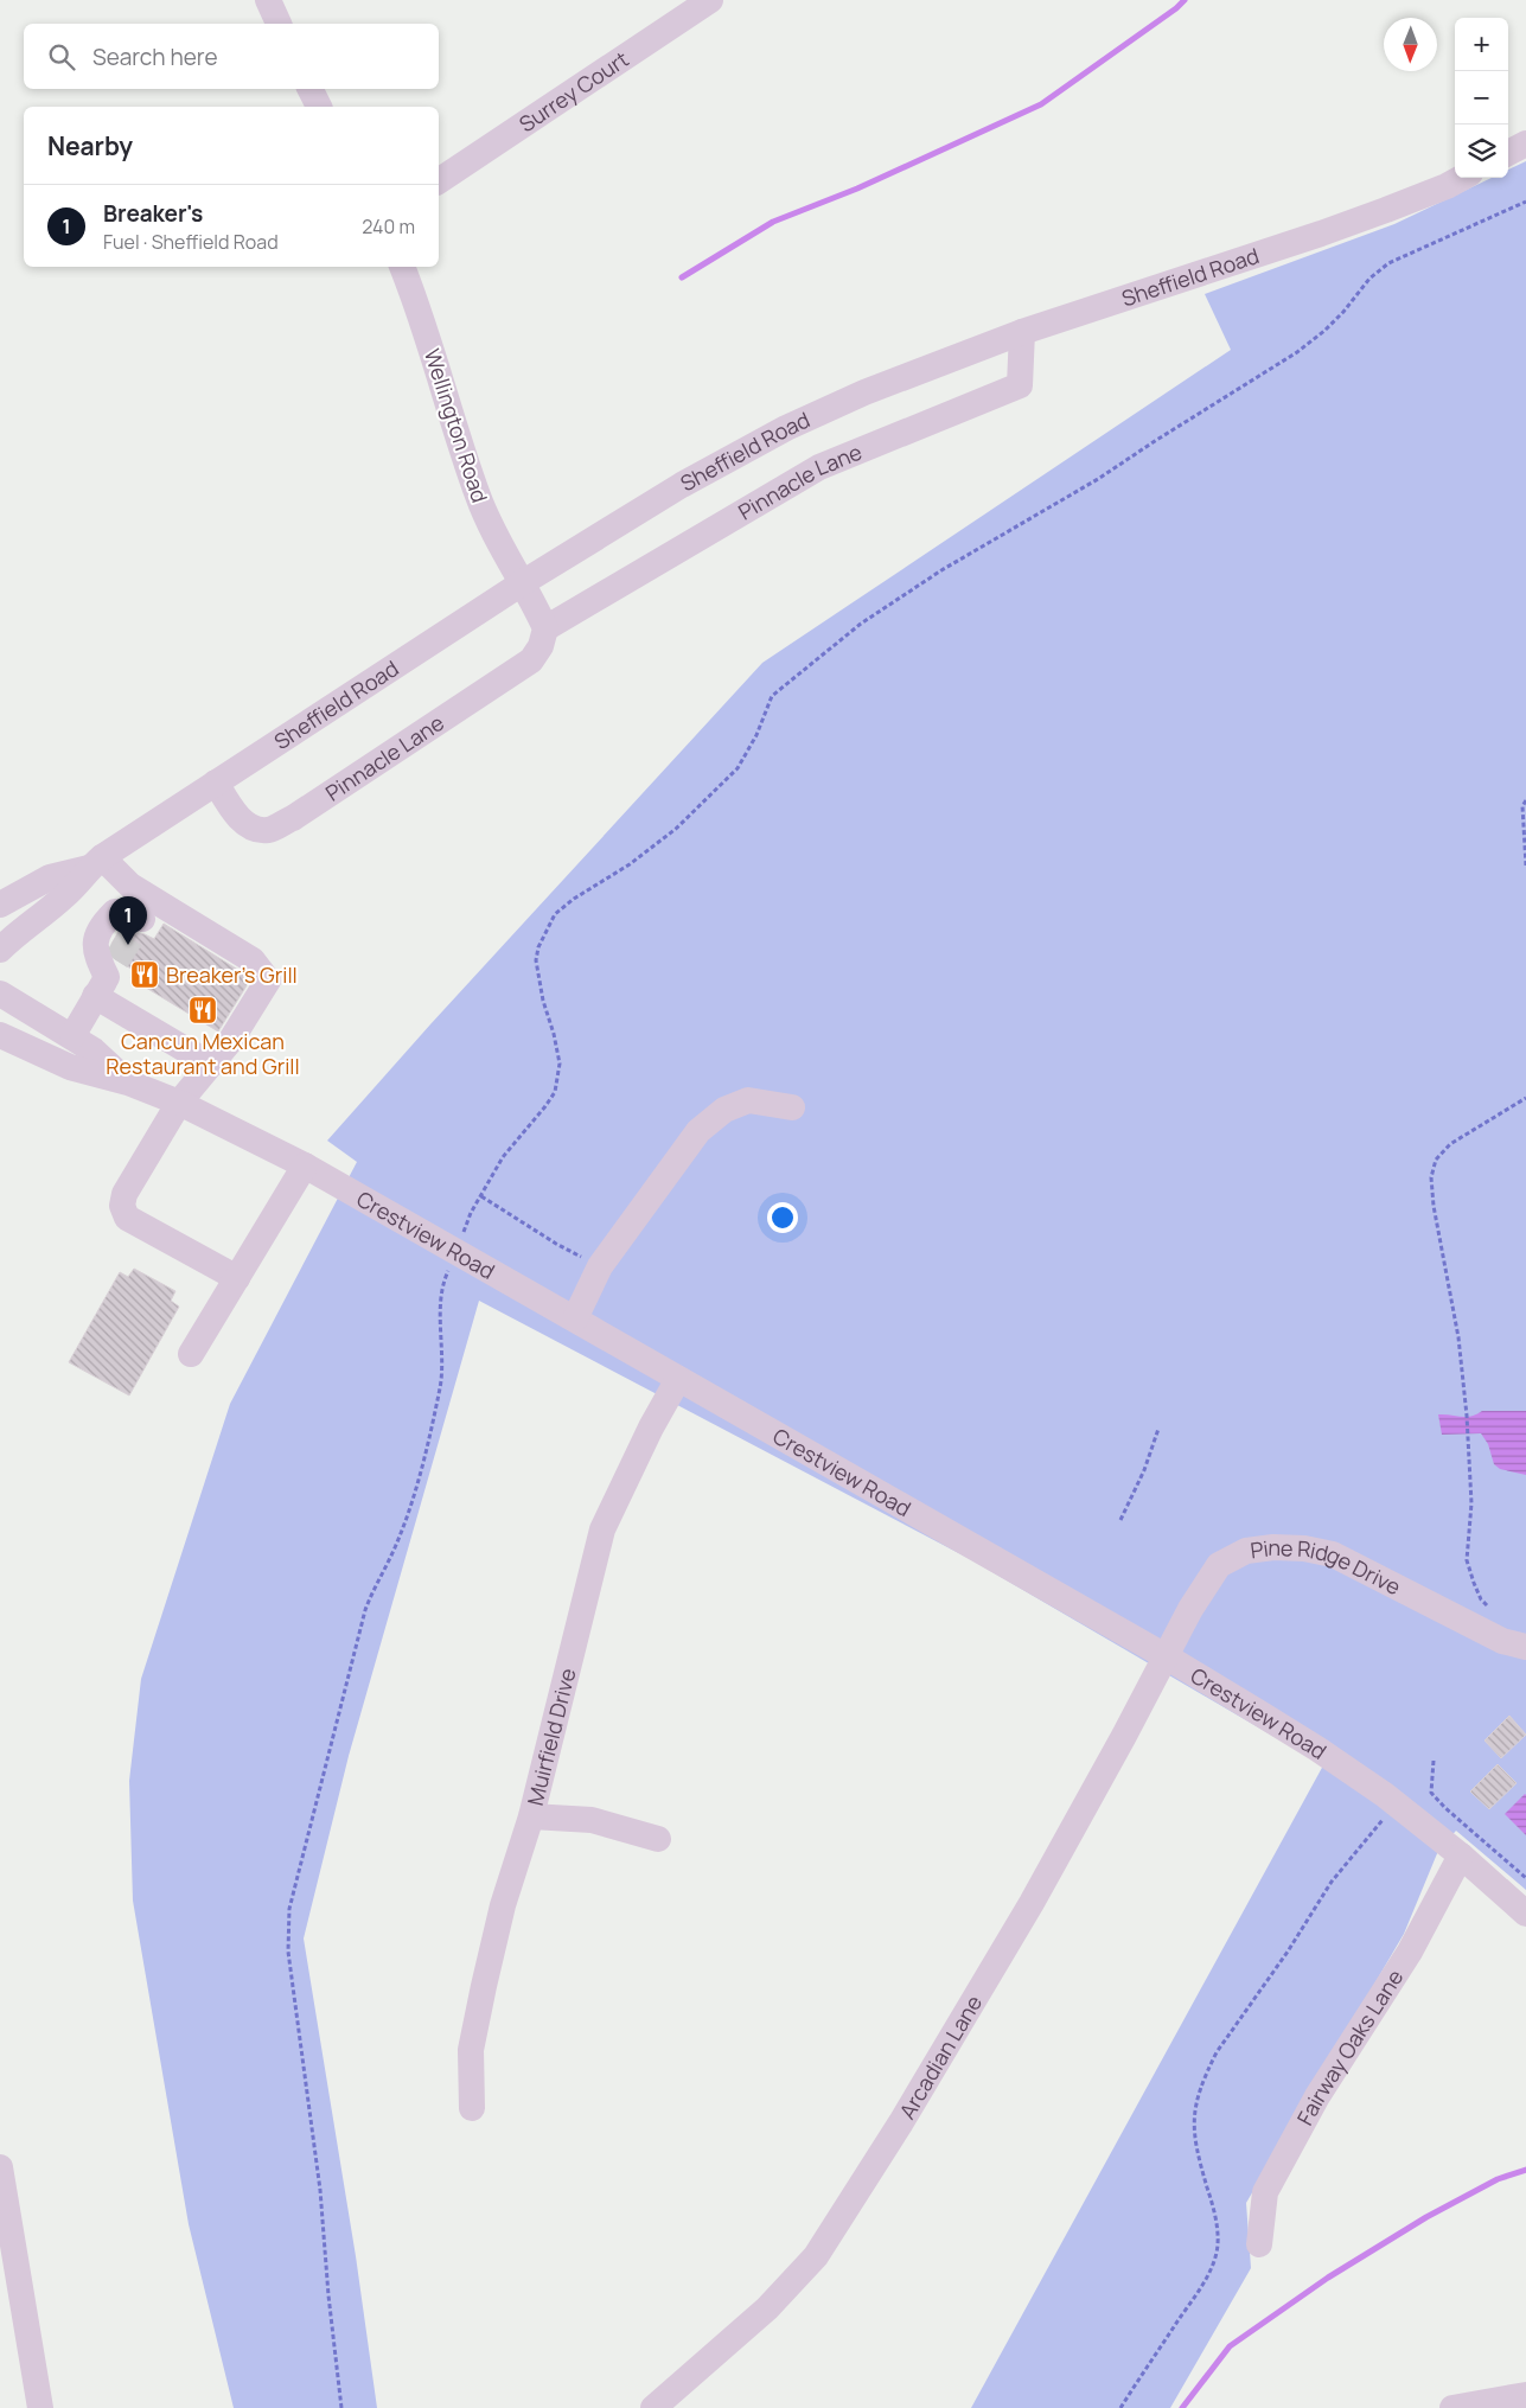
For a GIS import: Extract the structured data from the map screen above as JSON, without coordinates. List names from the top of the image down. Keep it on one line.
{"streets":{"street":["Surrey Court","Sheffield Road","Wellington Road","Pinnacle Lane","Crestview Road","Pine Ridge Drive","Muirfield Drive","Fairway Oaks Lane","Arcadian Lane"]},"crossings":[["Sheffield Road","Wellington Road"],["Sheffield Road","Pinnacle Lane"],["Crestview Road","Pine Ridge Drive"],["Crestview Road","Muirfield Drive"],["Crestview Road","Fairway Oaks Lane"],["Crestview Road","Arcadian Lane"],["Pine Ridge Drive","Arcadian Lane"]],"places":{"restaurant":["Breaker's Grill","Cancun Mexican Restaurant and Grill"]},"north":"bottom","page":{"map_buttons":["+","−"],"search":"Search here","heading":"Nearby","list":[{"mark":"1","name":"Breaker's","note":"Fuel · Sheffield Road","value":"240 m"}],"pins":"1"}}
